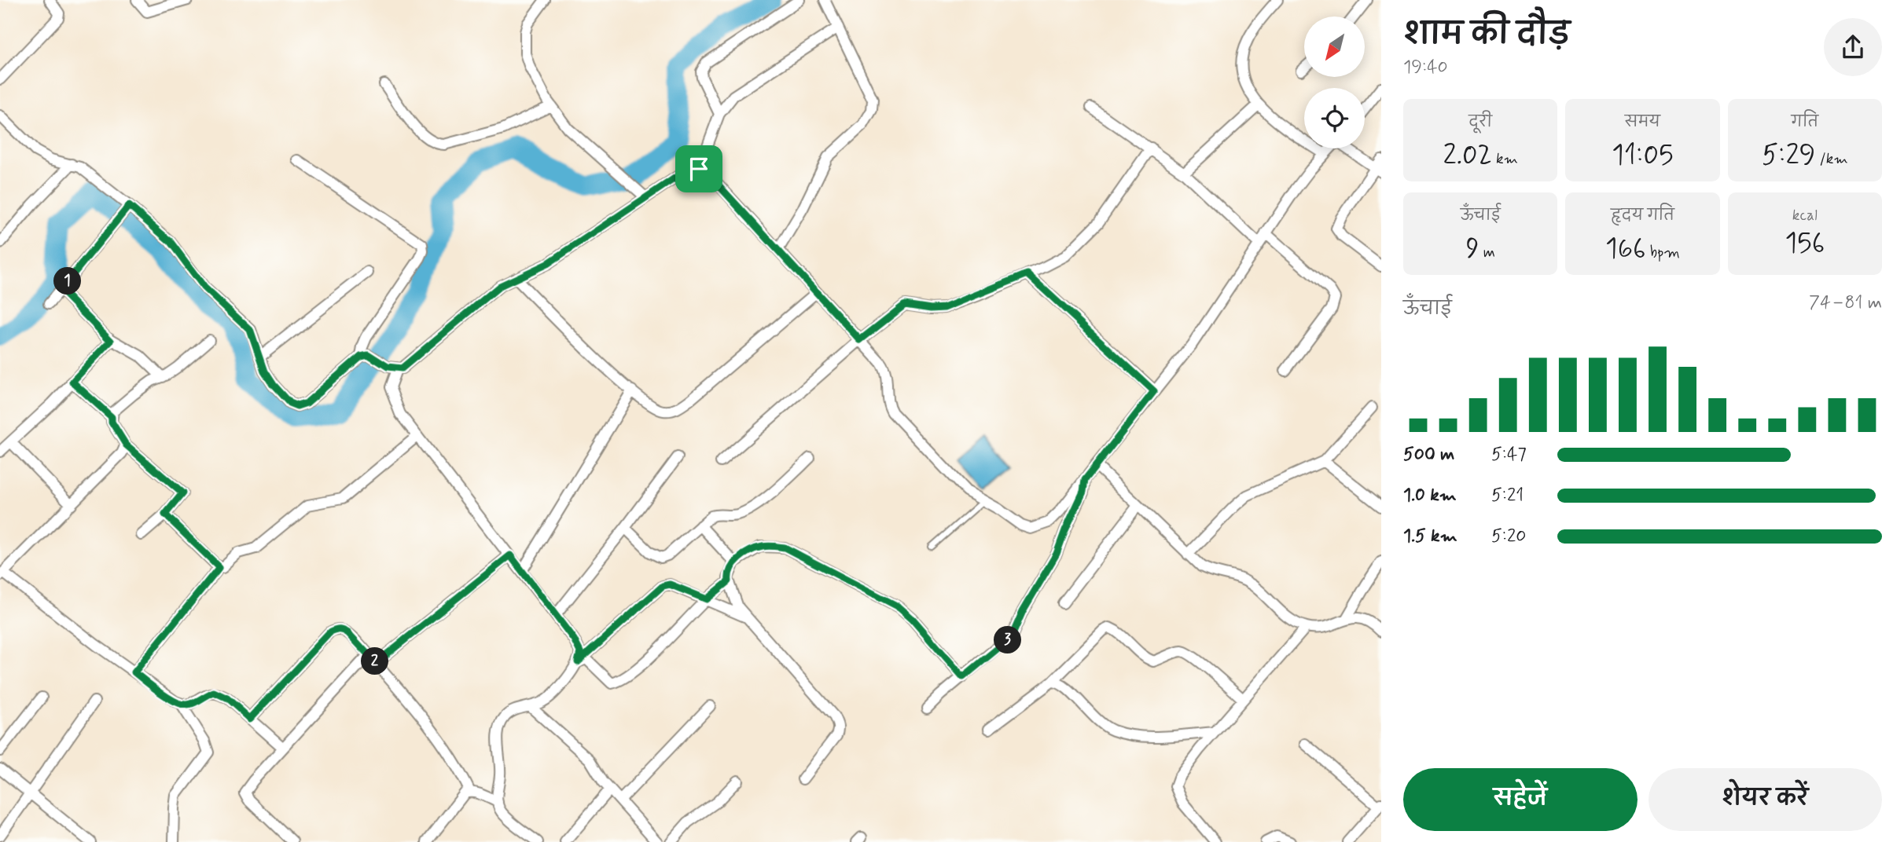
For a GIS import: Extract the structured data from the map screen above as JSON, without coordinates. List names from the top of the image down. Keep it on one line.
{"north":"bottom left","page":{"heading":["शाम की दौड़","19:40"],"stats":[["दूरी","2.02 km"],["समय","11:05"],["गति","5:29 /km"],["ऊँचाई","9 m"],["हृदय गति","166 bpm"],["kcal","156"]],"pins":["1","3","2"],"chart":["ऊँचाई","74–81 m"],"list":[{"name":"500 m","note":"5:47"},{"name":"1.0 km","note":"5:21"},{"name":"1.5 km","note":"5:20"}],"buttons":["सहेजें","शेयर करें"]}}
